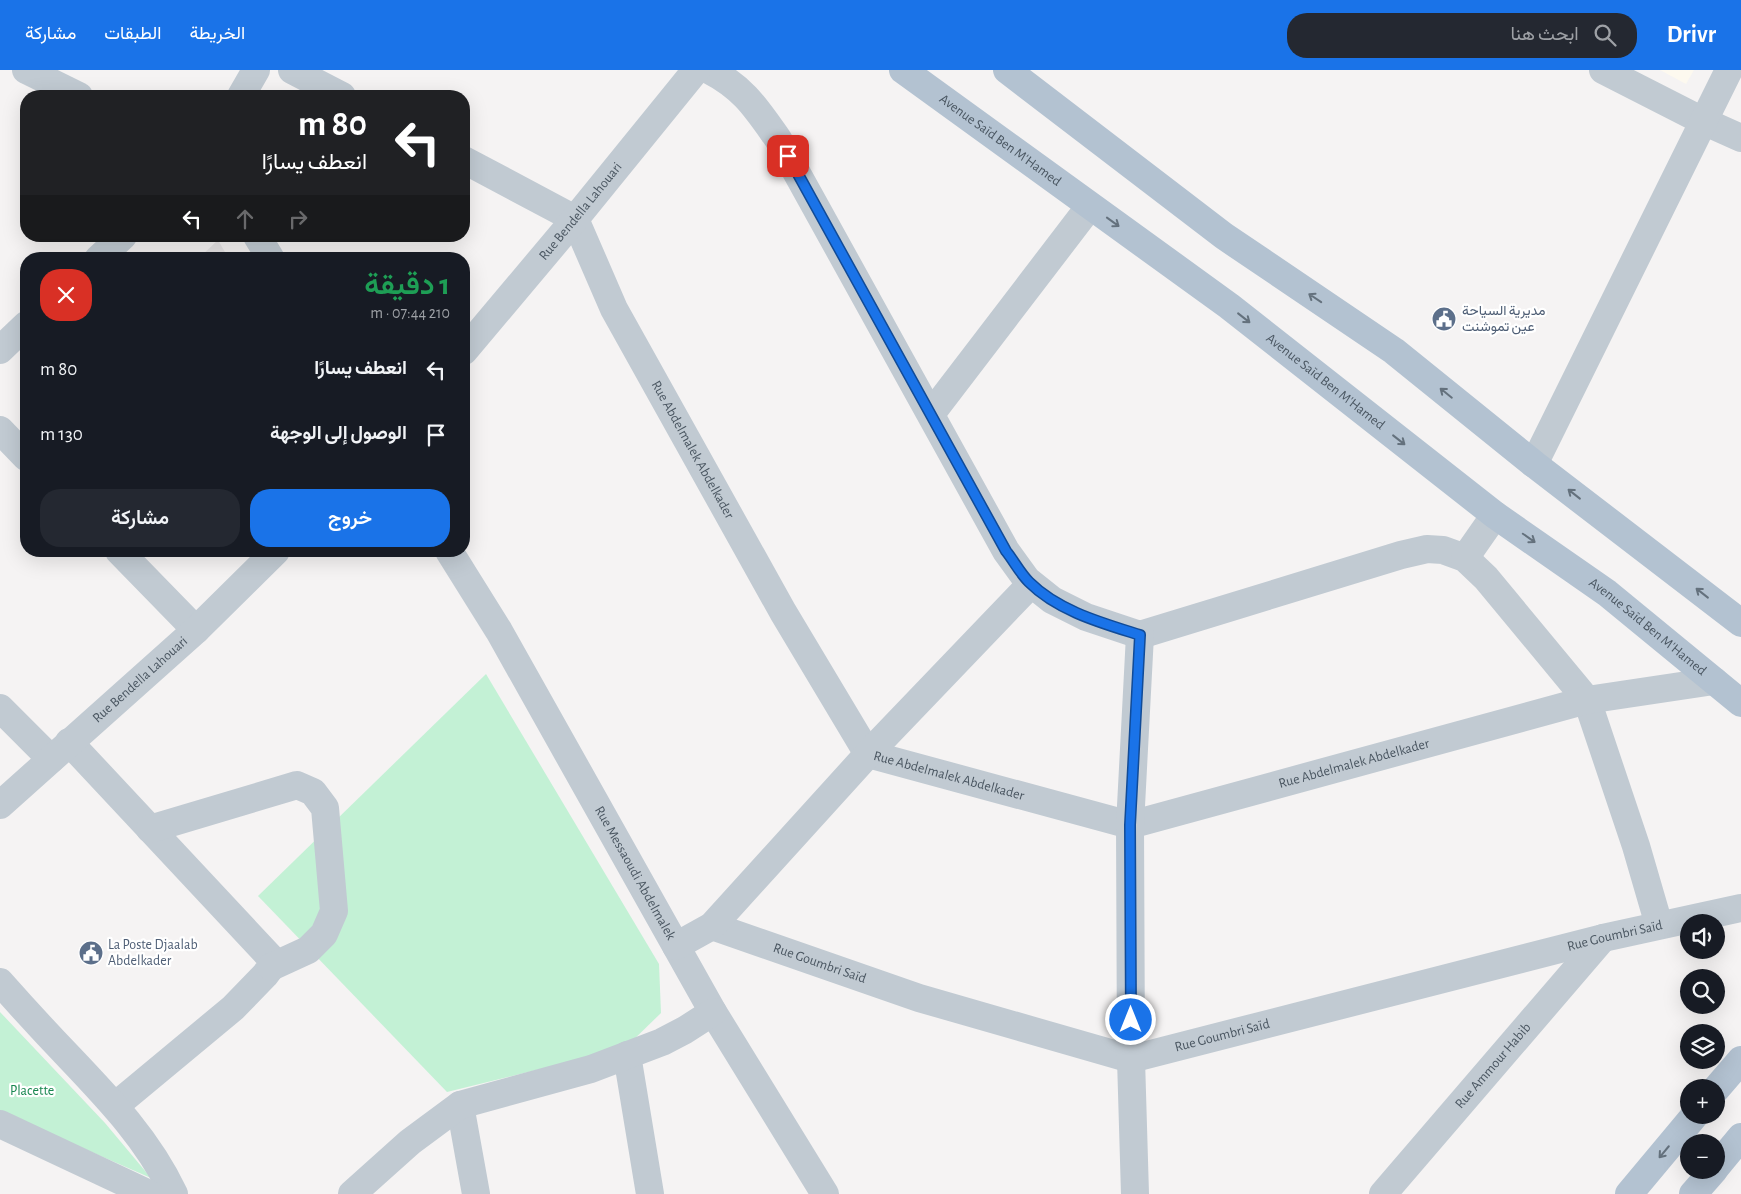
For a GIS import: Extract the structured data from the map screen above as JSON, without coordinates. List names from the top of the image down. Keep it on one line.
{"streets":{"main road":["Avenue Saïd Ben M'Hamed"],"street":["Rue Bendella Lahouari","Rue Abdelmalek Abdelkader","Rue Messaoudi Abdelmalek","Rue Goumbri Saïd","Rue Ammour Habib"]},"crossings":[["Avenue Saïd Ben M'Hamed","Rue Abdelmalek Abdelkader"],["Rue Bendella Lahouari","Rue Abdelmalek Abdelkader"],["Rue Goumbri Saïd","Rue Ammour Habib"]],"parks":["Placette"],"places":{"public building":["مديرية السياحة عين تموشنت","La Poste Djaalab Abdelkader"]},"page":{"header":"Drivr","search":"ابحث هنا","nav":["الخريطة","الطبقات","مشاركة"],"turn":["80 m","انعطف يسارًا"],"heading":["1 دقيقة","210 m · 07:44"],"list":[{"name":"انعطف يسارًا","value":"80 m"},{"name":"الوصول إلى الوجهة","value":"130 m"}],"buttons":["خروج","مشاركة"],"map_buttons":["+","−"]}}
